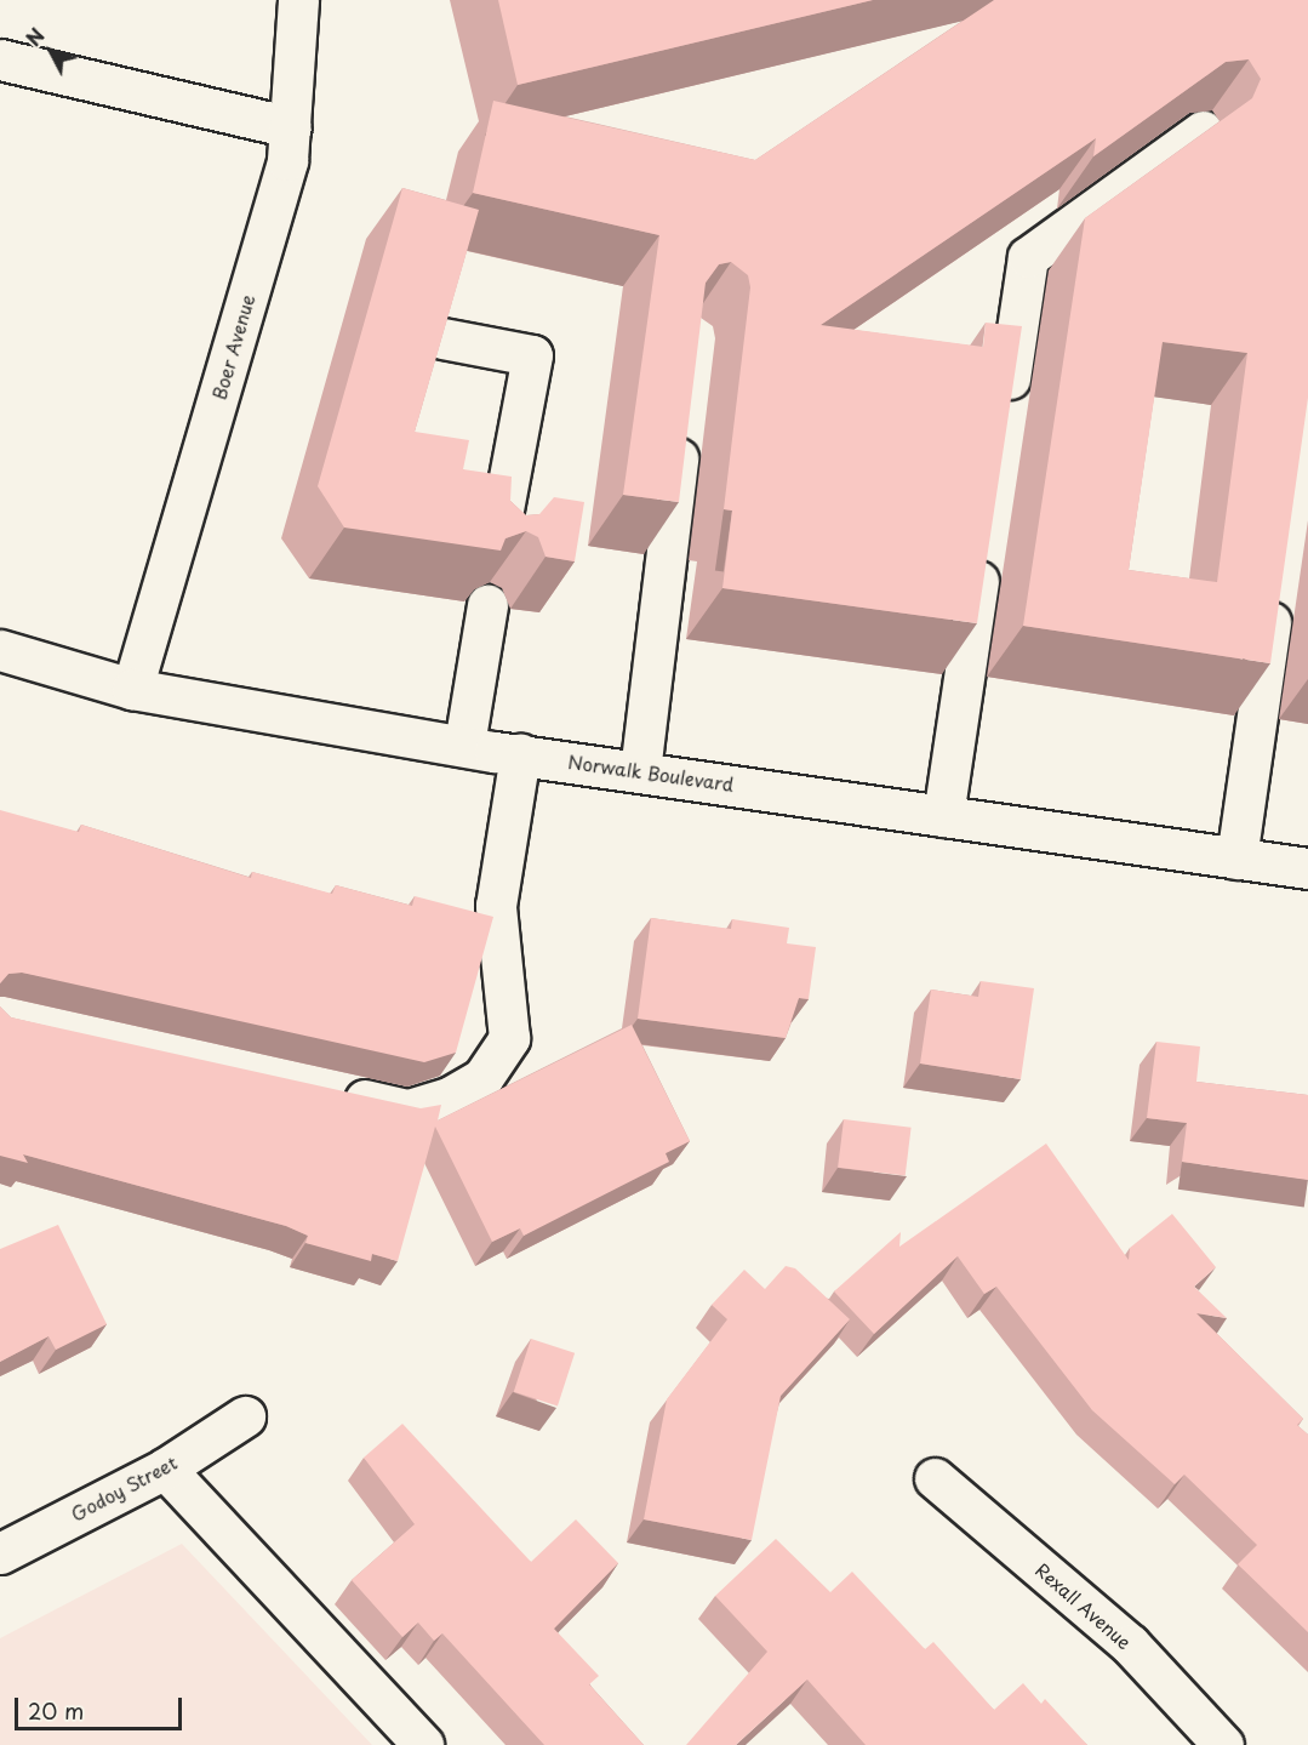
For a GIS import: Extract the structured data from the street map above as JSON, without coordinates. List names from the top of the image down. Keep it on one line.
{"streets":{"street":["Boer Avenue","Norwalk Boulevard","Godoy Street","Rexall Avenue"]},"crossings":[["Boer Avenue","Norwalk Boulevard"]],"scale_bar":"20 m","north":"top left"}
